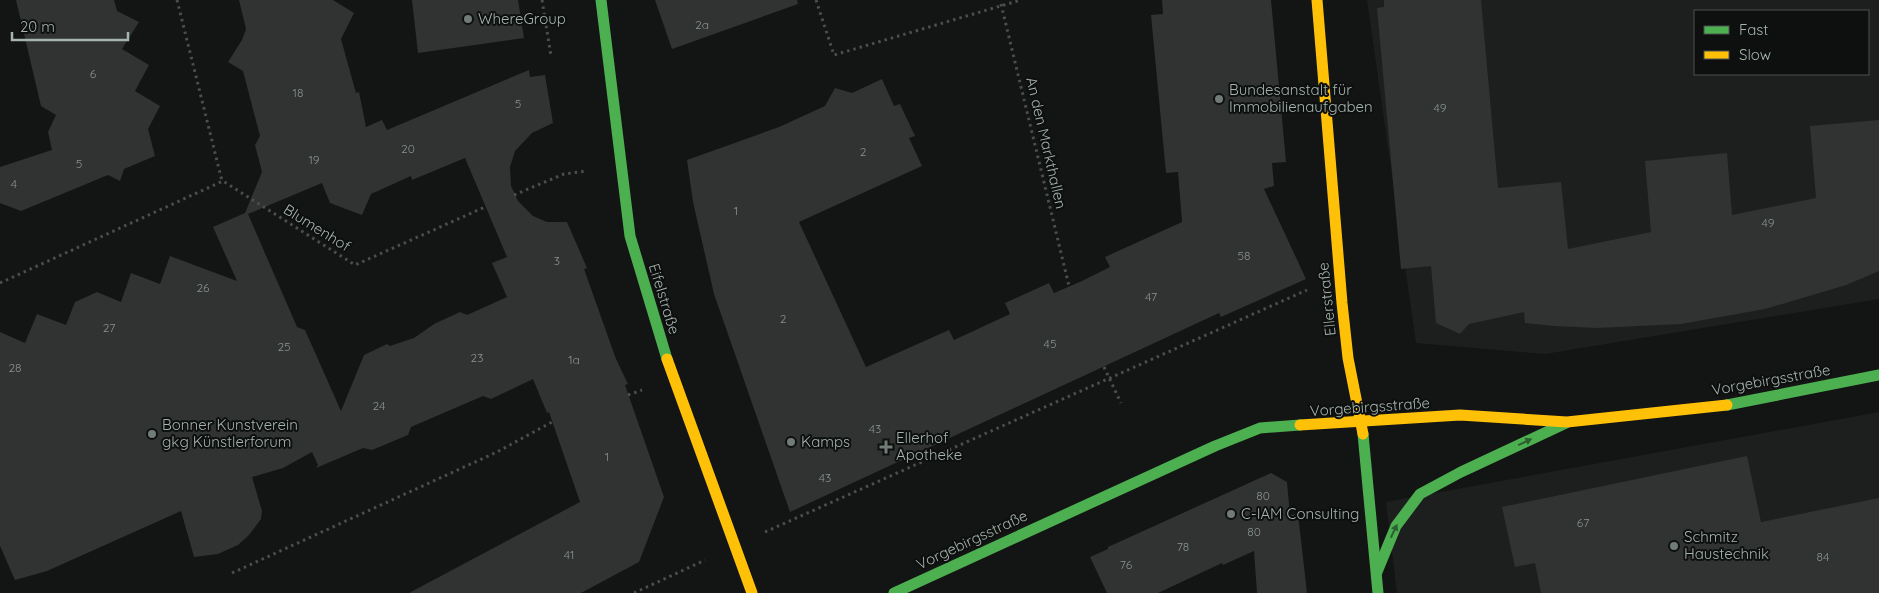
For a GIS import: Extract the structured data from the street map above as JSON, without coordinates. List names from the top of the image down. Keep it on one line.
{"streets":{"street":["Eifelstraße","Ellerstraße","Vorgebirgsstraße"],"path":["An den Markthallen","Blumenhof"]},"crossings":[["Ellerstraße","Vorgebirgsstraße"]],"places":{"other":["WhereGroup","Bundesanstalt für Immobilienaufgaben","Bonner Kunstverein gkg Künstlerforum","Kamps","C-IAM Consulting","Schmitz Haustechnik"],"health":["Ellerhof Apotheke"]},"house_numbers":["2a","6","18","5","49","20","2","19","5","4","1","49","58","3","26","47","2","27","45","25","23","1a","28","24","43","1","43","80","67","80","78","41","84","76"],"legend":["Fast","Slow"],"scale_bar":"20 m"}
